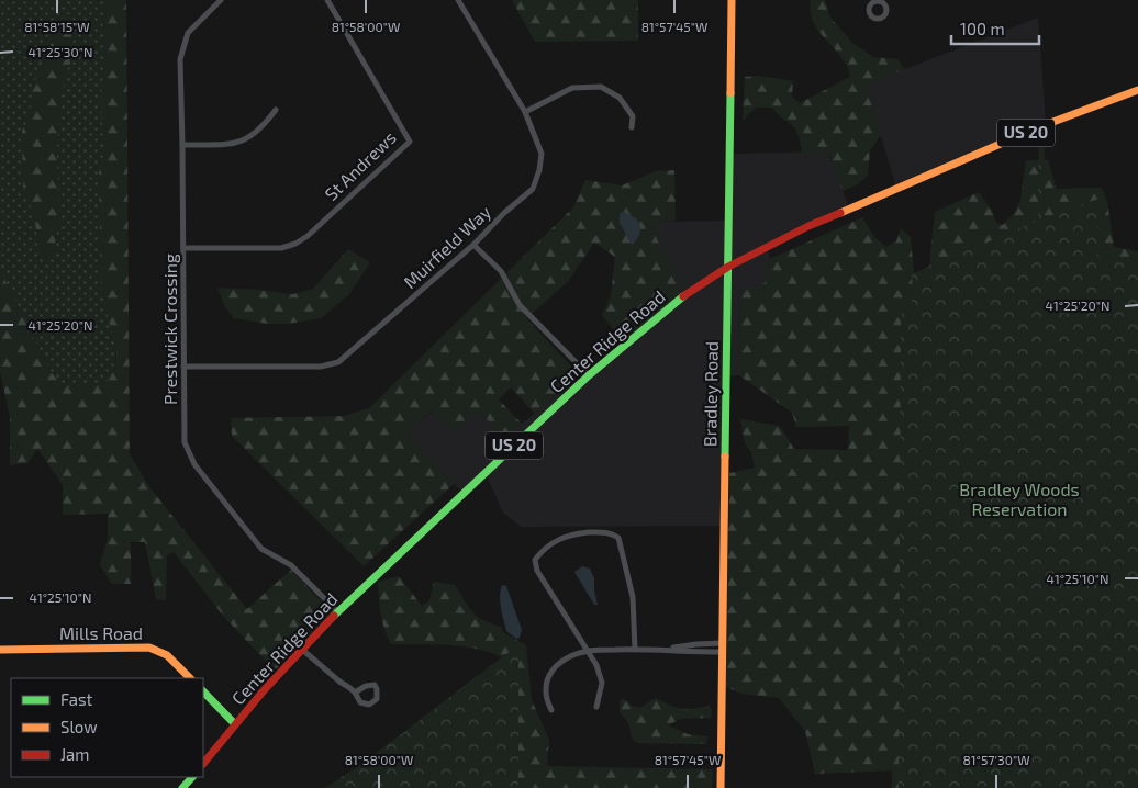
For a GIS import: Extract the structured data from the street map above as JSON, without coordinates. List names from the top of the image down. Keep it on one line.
{"streets":{"main road":["US 20","Center Ridge Road","Bradley Road","Mills Road"],"street":["St Andrews","Muirfield Way","Prestwick Crossing"]},"crossings":[["St Andrews","Prestwick Crossing"],["Muirfield Way","Prestwick Crossing"],["Prestwick Crossing","Center Ridge Road"],["Center Ridge Road","Bradley Road"]],"parks":["Bradley Woods Reservation"],"legend":["Fast","Slow","Jam"],"scale_bar":"100 m","coordinates":["81°58'15\"W","81°58'00\"W","81°57'45\"W","41°25'30\"N","41°25'20\"N","41°25'10\"N","81°57'30\"W"]}
